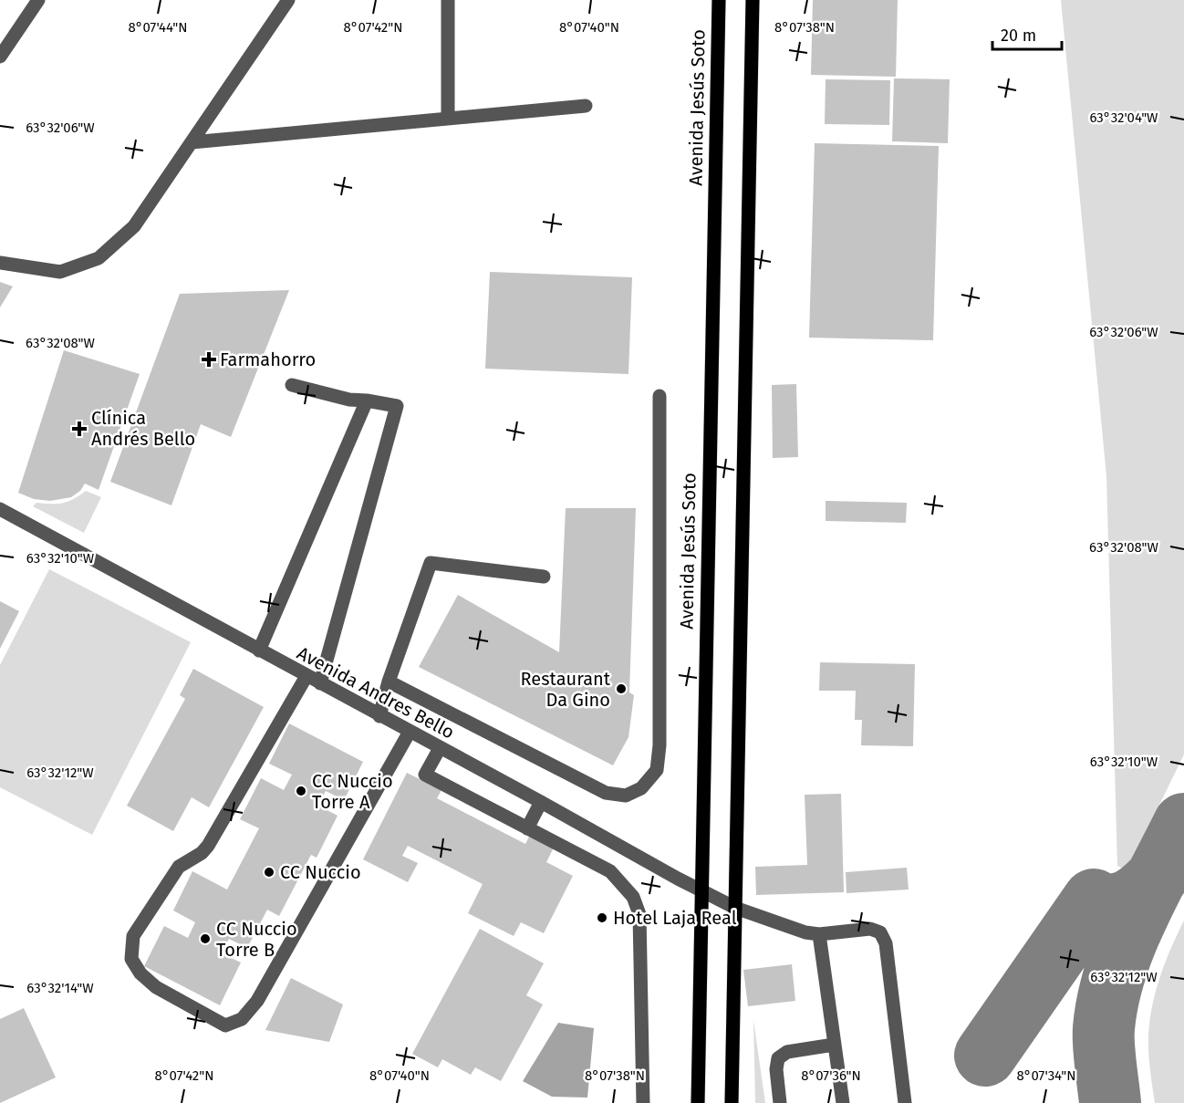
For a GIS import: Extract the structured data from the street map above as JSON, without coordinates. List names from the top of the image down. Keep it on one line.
{"streets":{"main road":["Avenida Jesús Soto"],"street":["Avenida Andres Bello"]},"crossings":[["Avenida Jesús Soto","Avenida Andres Bello"]],"places":{"health":["Farmahorro","Clínica Andrés Bello"],"other":["Restaurant Da Gino","CC Nuccio Torre A","CC Nuccio","Hotel Laja Real","CC Nuccio Torre B"]},"scale_bar":"20 m","coordinates":["8°07'44\"N","8°07'42\"N","8°07'40\"N","8°07'38\"N","63°32'04\"W","63°32'06\"W","63°32'08\"W","63°32'10\"W","63°32'12\"W","63°32'14\"W","8°07'36\"N","8°07'34\"N"]}
